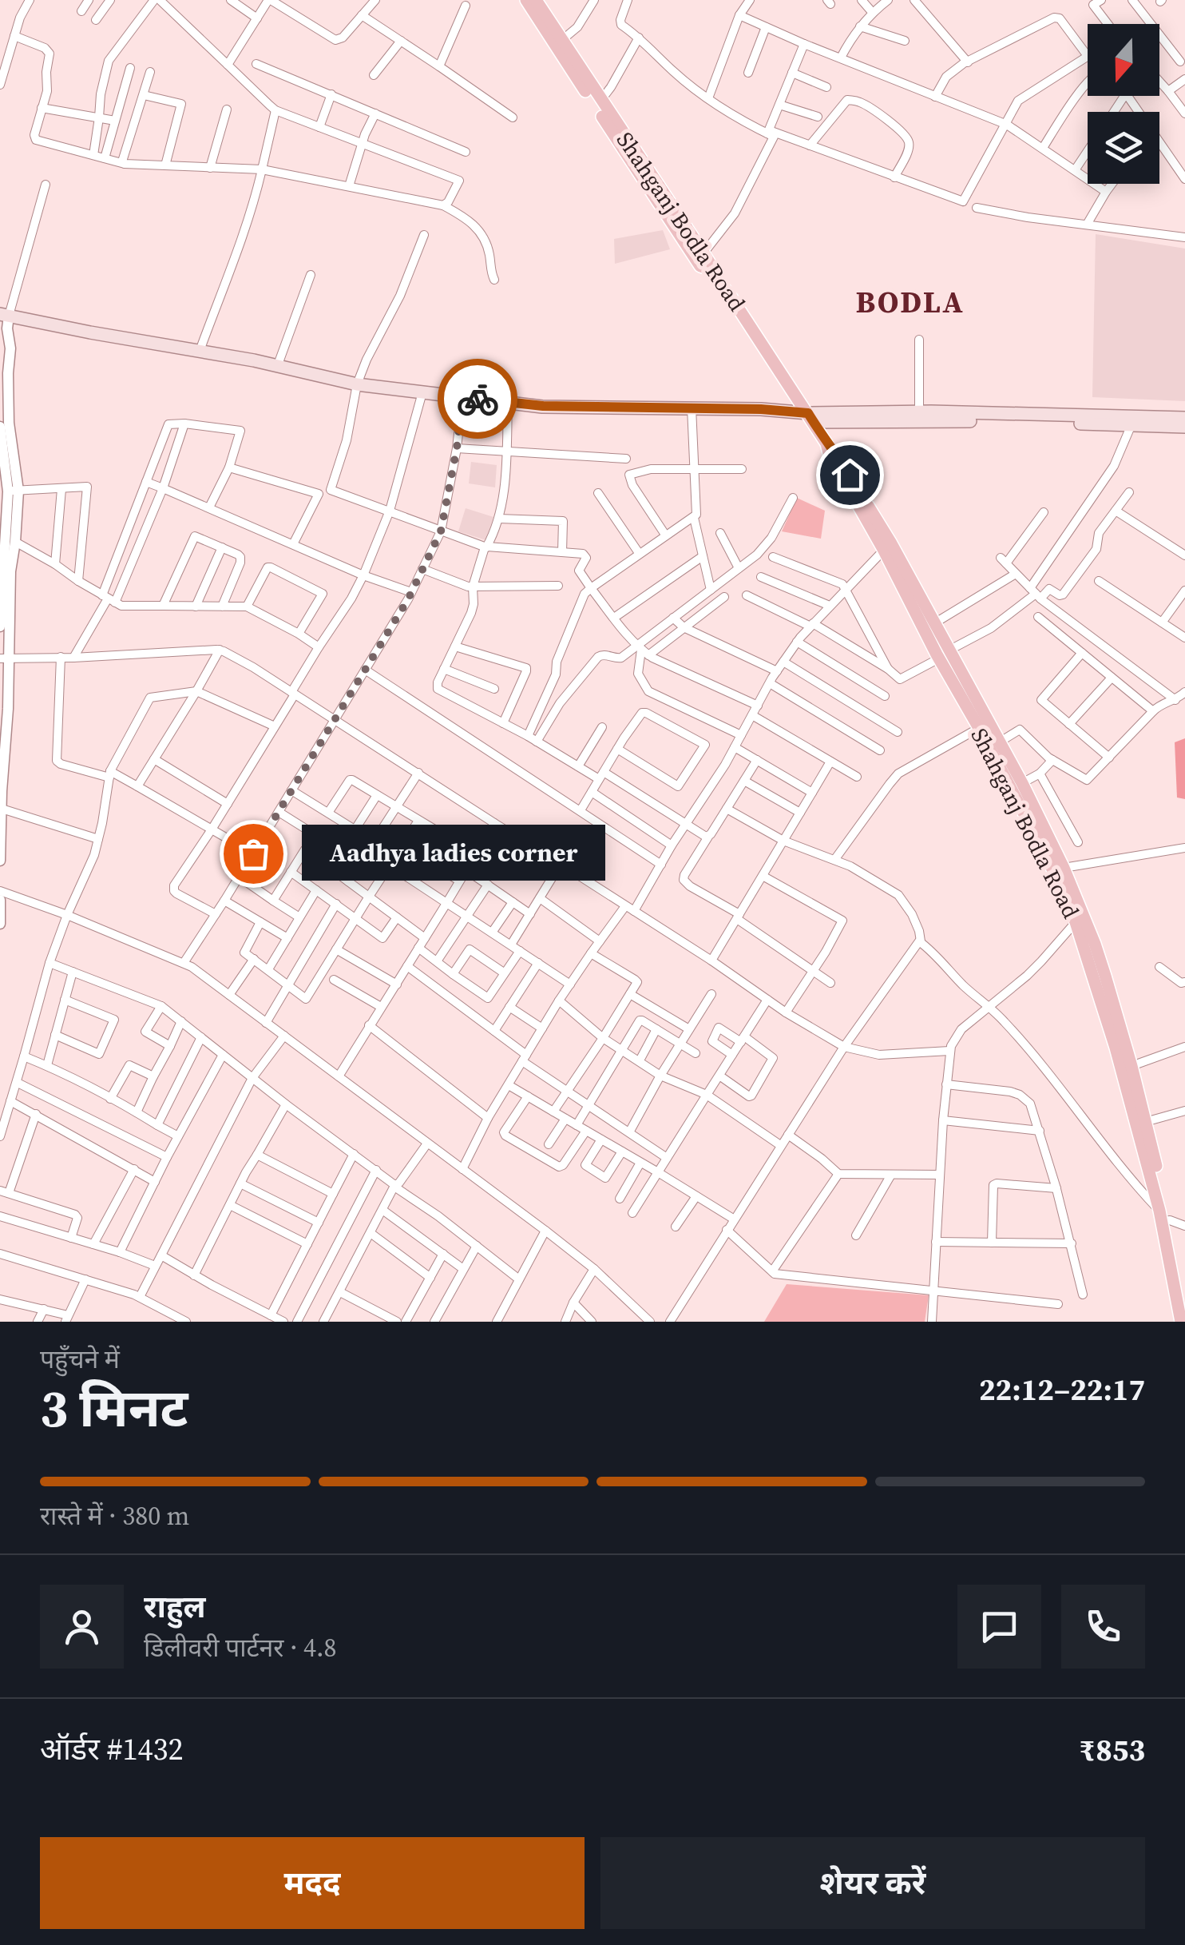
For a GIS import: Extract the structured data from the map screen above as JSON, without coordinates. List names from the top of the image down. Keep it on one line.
{"streets":{"main road":["Shahganj Bodla Road"]},"districts":["BODLA"],"places":["Aadhya ladies corner"],"north":"bottom","page":{"bubble":"Aadhya ladies corner","heading":["3 मिनट","पहुँचने में","22:12–22:17"],"panel":["राहुल","डिलीवरी पार्टनर · 4.8","ऑर्डर #1432","₹853"],"bar":"रास्ते में · 380 m","buttons":["मदद","शेयर करें"]}}
